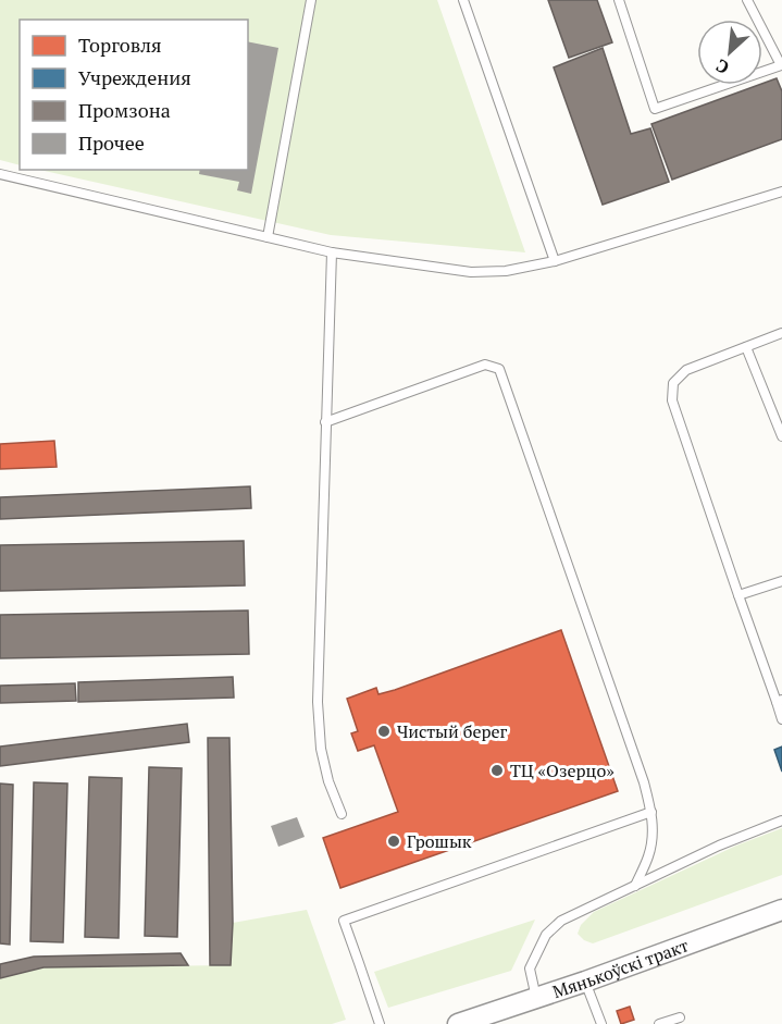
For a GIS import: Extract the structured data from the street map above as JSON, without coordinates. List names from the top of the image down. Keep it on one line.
{"streets":{"street":["Мянькоўскі тракт"]},"places":["Чистый берег","ТЦ «Озерцо»","Грошык"],"legend":["Торговля","Учреждения","Промзона","Прочее"],"north":"bottom left"}
